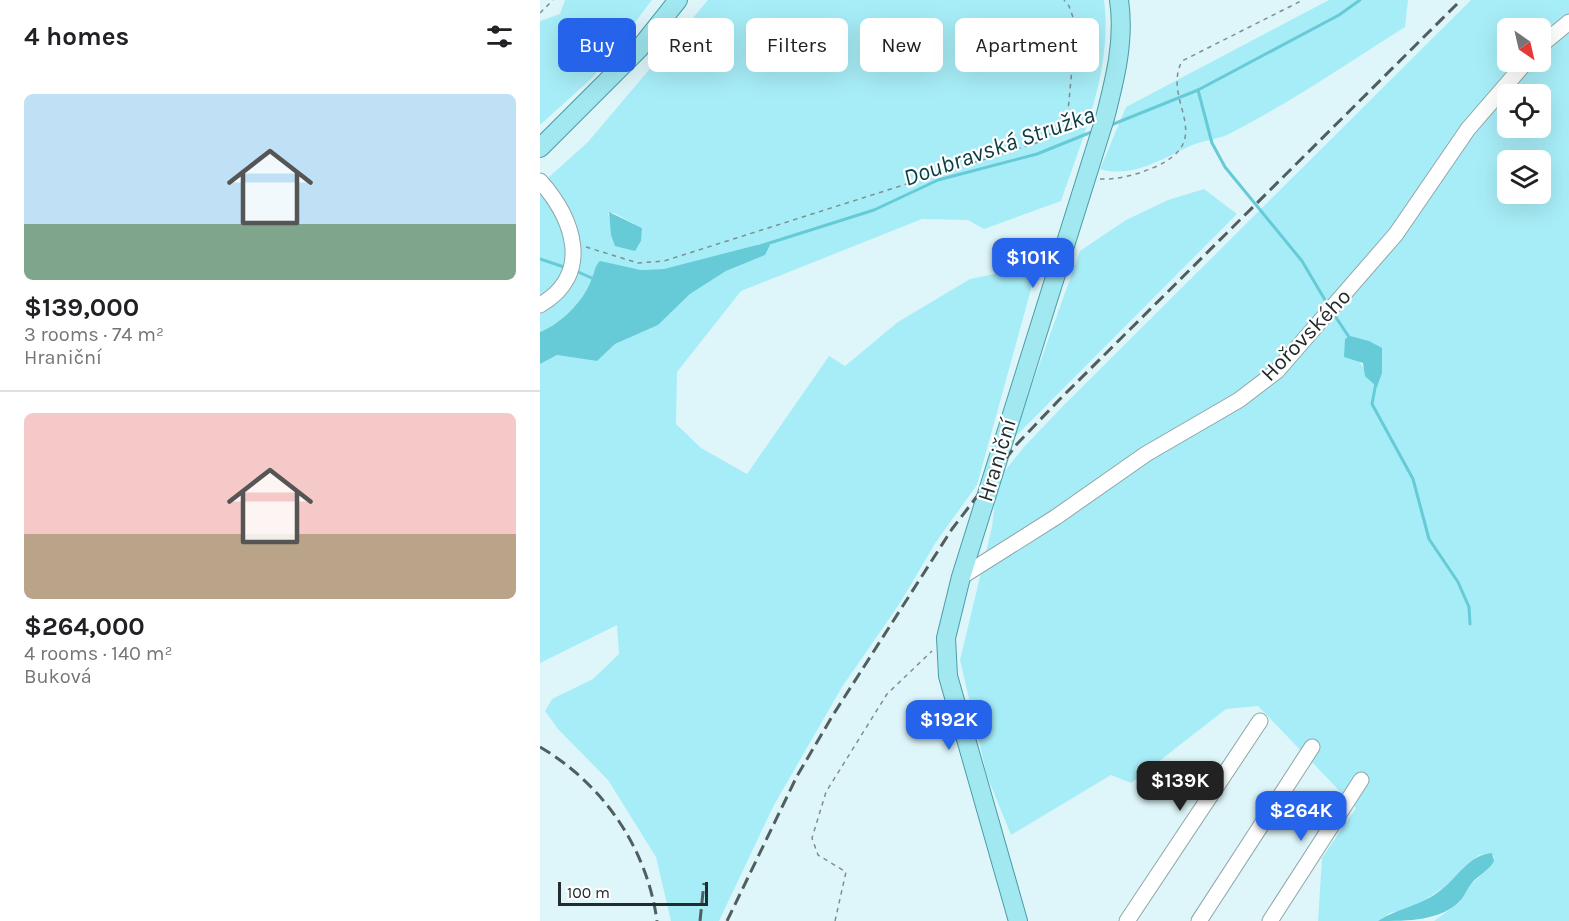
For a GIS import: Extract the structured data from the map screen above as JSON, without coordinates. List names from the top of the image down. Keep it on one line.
{"streets":{"main road":["Hraniční"],"street":["Hořovského"]},"crossings":[["Hořovského","Hraniční"]],"water":["Doubravská Stružka"],"scale_bar":"100 m","north":"bottom right","page":{"heading":"4 homes","chip":["Buy","Rent","Filters","New","Apartment"],"list":[{"name":"$139,000","note":"3 rooms · 74 m² · Hraniční"},{"name":"$264,000","note":"4 rooms · 140 m² · Buková"}],"price":["$101K","$192K","$139K","$264K"],"scale":"100 m"}}
